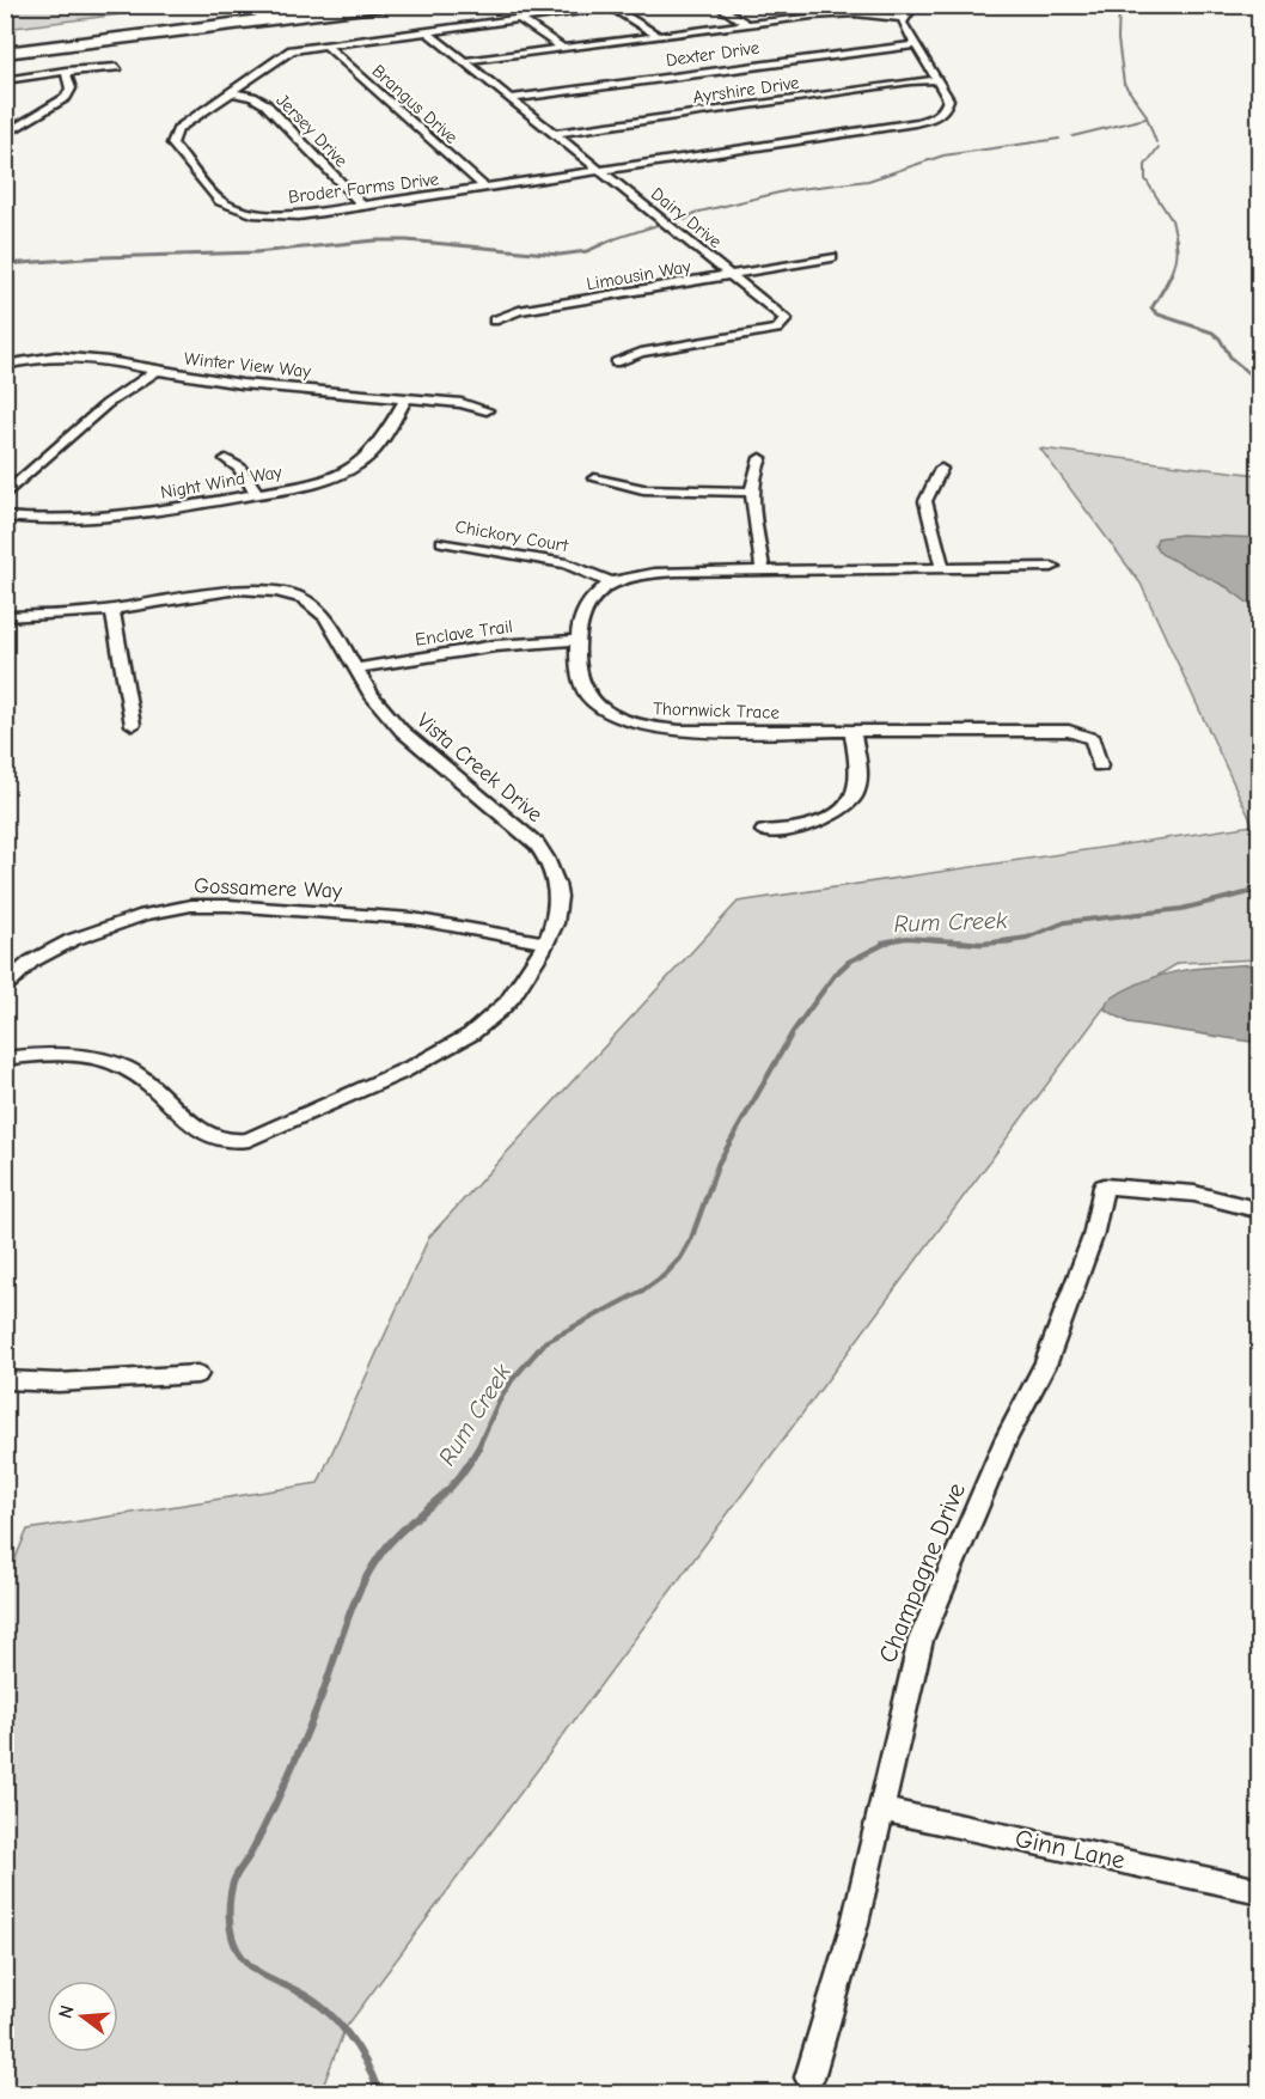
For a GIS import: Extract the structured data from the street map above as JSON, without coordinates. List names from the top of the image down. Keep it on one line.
{"streets":{"street":["Dexter Drive","Ayrshire Drive","Brangus Drive","Jersey Drive","Broder Farms Drive","Dairy Drive","Limousin Way","Winter View Way","Night Wind Way","Chickory Court","Enclave Trail","Thornwick Trace","Vista Creek Drive","Gossamere Way","Champagne Drive","Ginn Lane"]},"crossings":[["Dexter Drive","Broder Farms Drive"],["Dexter Drive","Dairy Drive"],["Ayrshire Drive","Broder Farms Drive"],["Ayrshire Drive","Dairy Drive"],["Brangus Drive","Broder Farms Drive"],["Jersey Drive","Broder Farms Drive"],["Broder Farms Drive","Dairy Drive"],["Dairy Drive","Limousin Way"],["Winter View Way","Night Wind Way"],["Chickory Court","Thornwick Trace"],["Enclave Trail","Thornwick Trace"],["Enclave Trail","Vista Creek Drive"],["Vista Creek Drive","Gossamere Way"],["Champagne Drive","Ginn Lane"]],"water":["Rum Creek"],"north":"left"}
